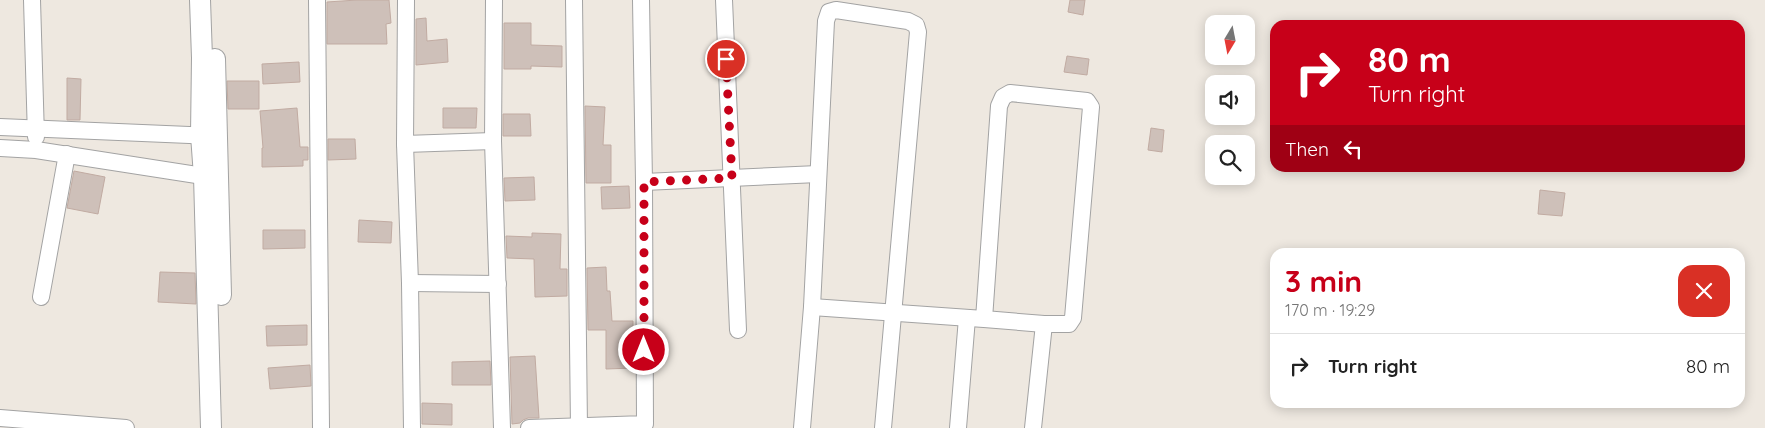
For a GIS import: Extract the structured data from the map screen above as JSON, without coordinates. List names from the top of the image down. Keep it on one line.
{"north":"bottom","page":{"turn":["80 m","Turn right"],"then":"Then","heading":["3 min","170 m · 19:29"],"list":[{"name":"Turn right","value":"80 m"}]}}
